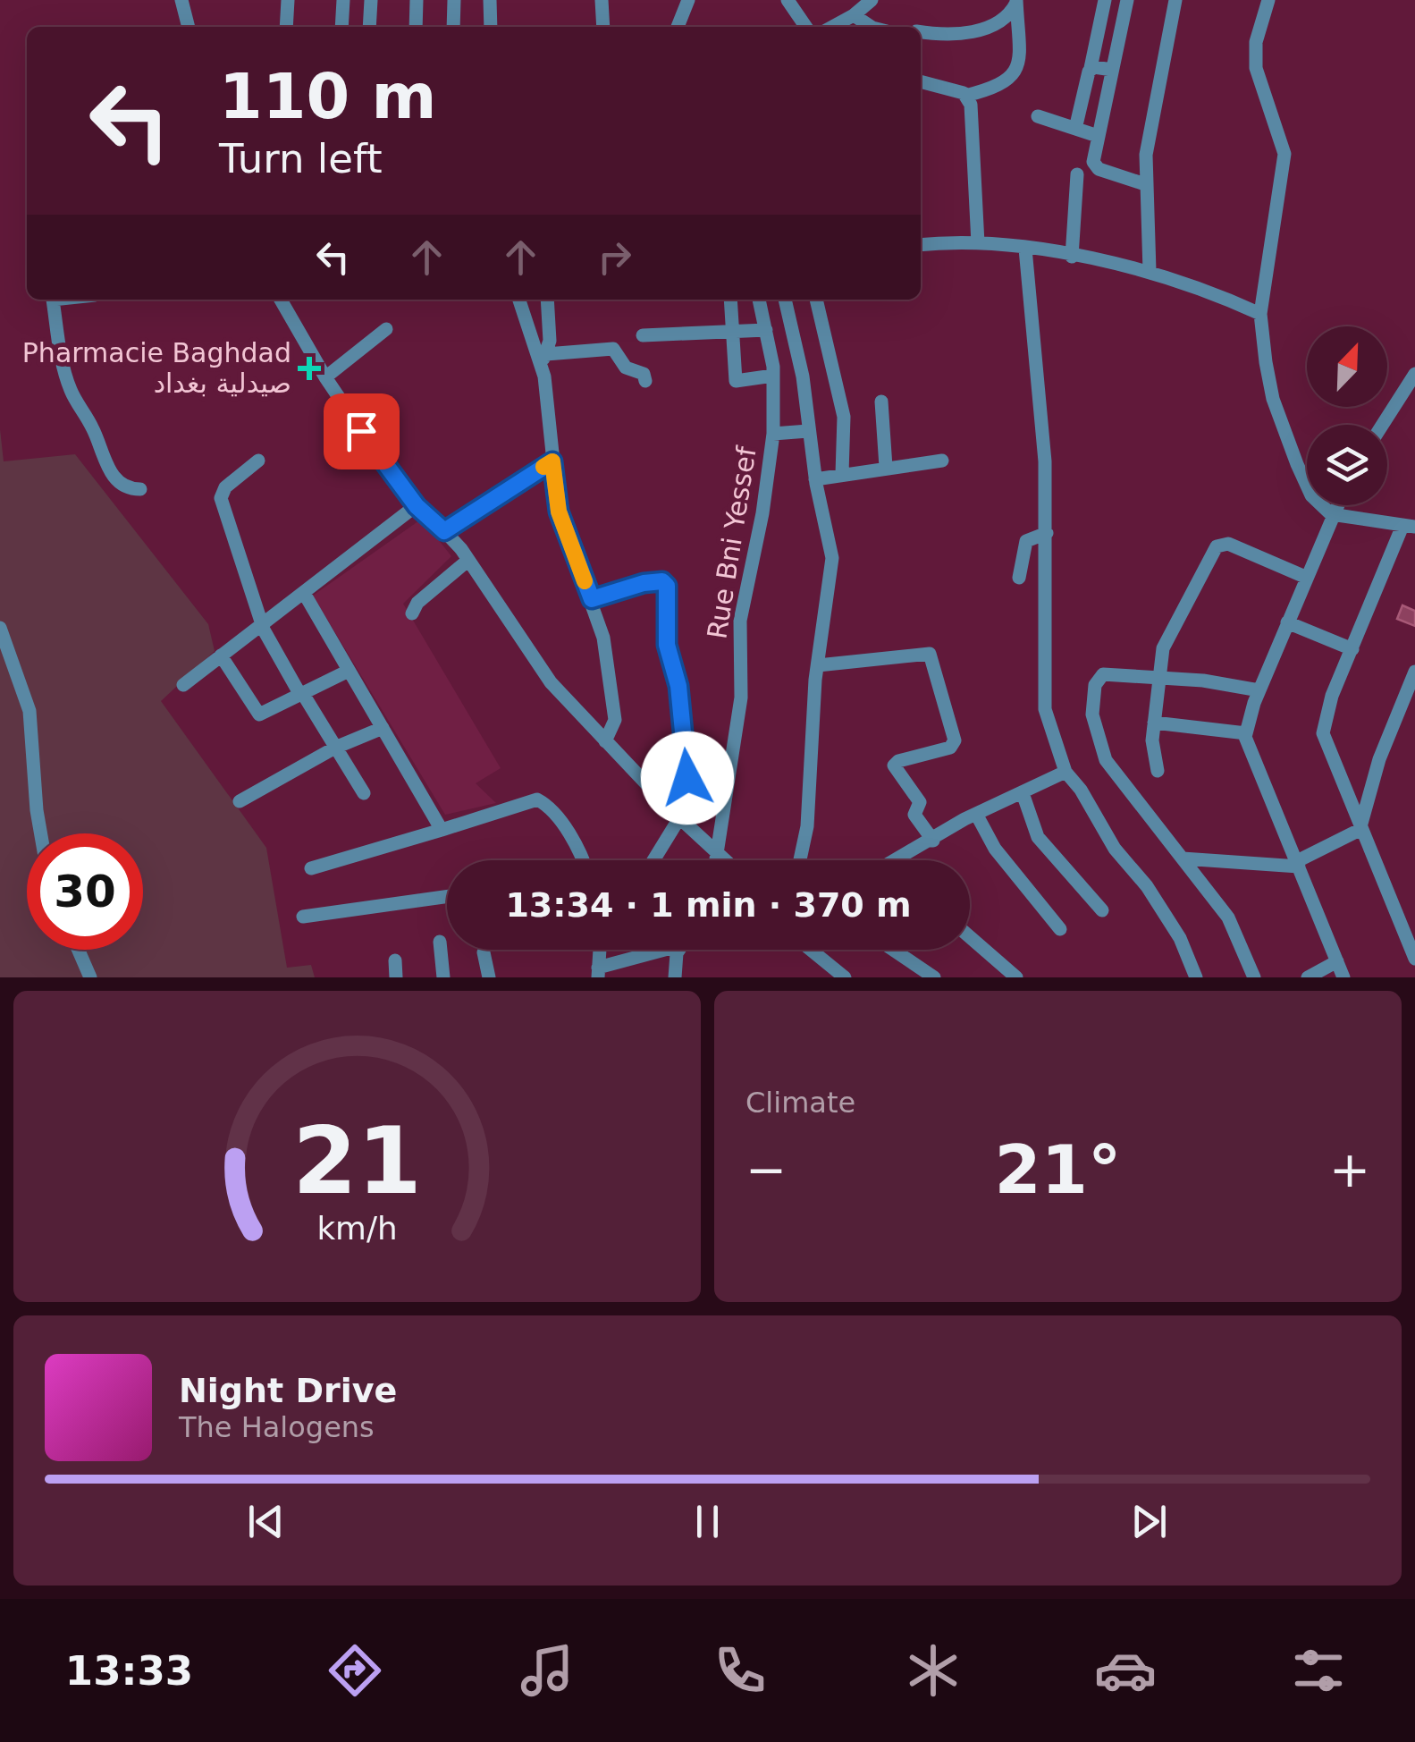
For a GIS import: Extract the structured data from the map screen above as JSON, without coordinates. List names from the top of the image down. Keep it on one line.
{"streets":{"street":["Rue Bni Yessef"]},"places":{"health":["Pharmacie Baghdad صيدلية بغداد"]},"north":"top right","page":{"turn":["110 m","Turn left"],"limit":"30","trip":"13:34 · 1 min · 370 m","tile":"Climate","heat":["−","21°","+"],"song":["Night Drive","The Halogens"],"tabs":"13:33","gauge":["21","km/h"]}}
